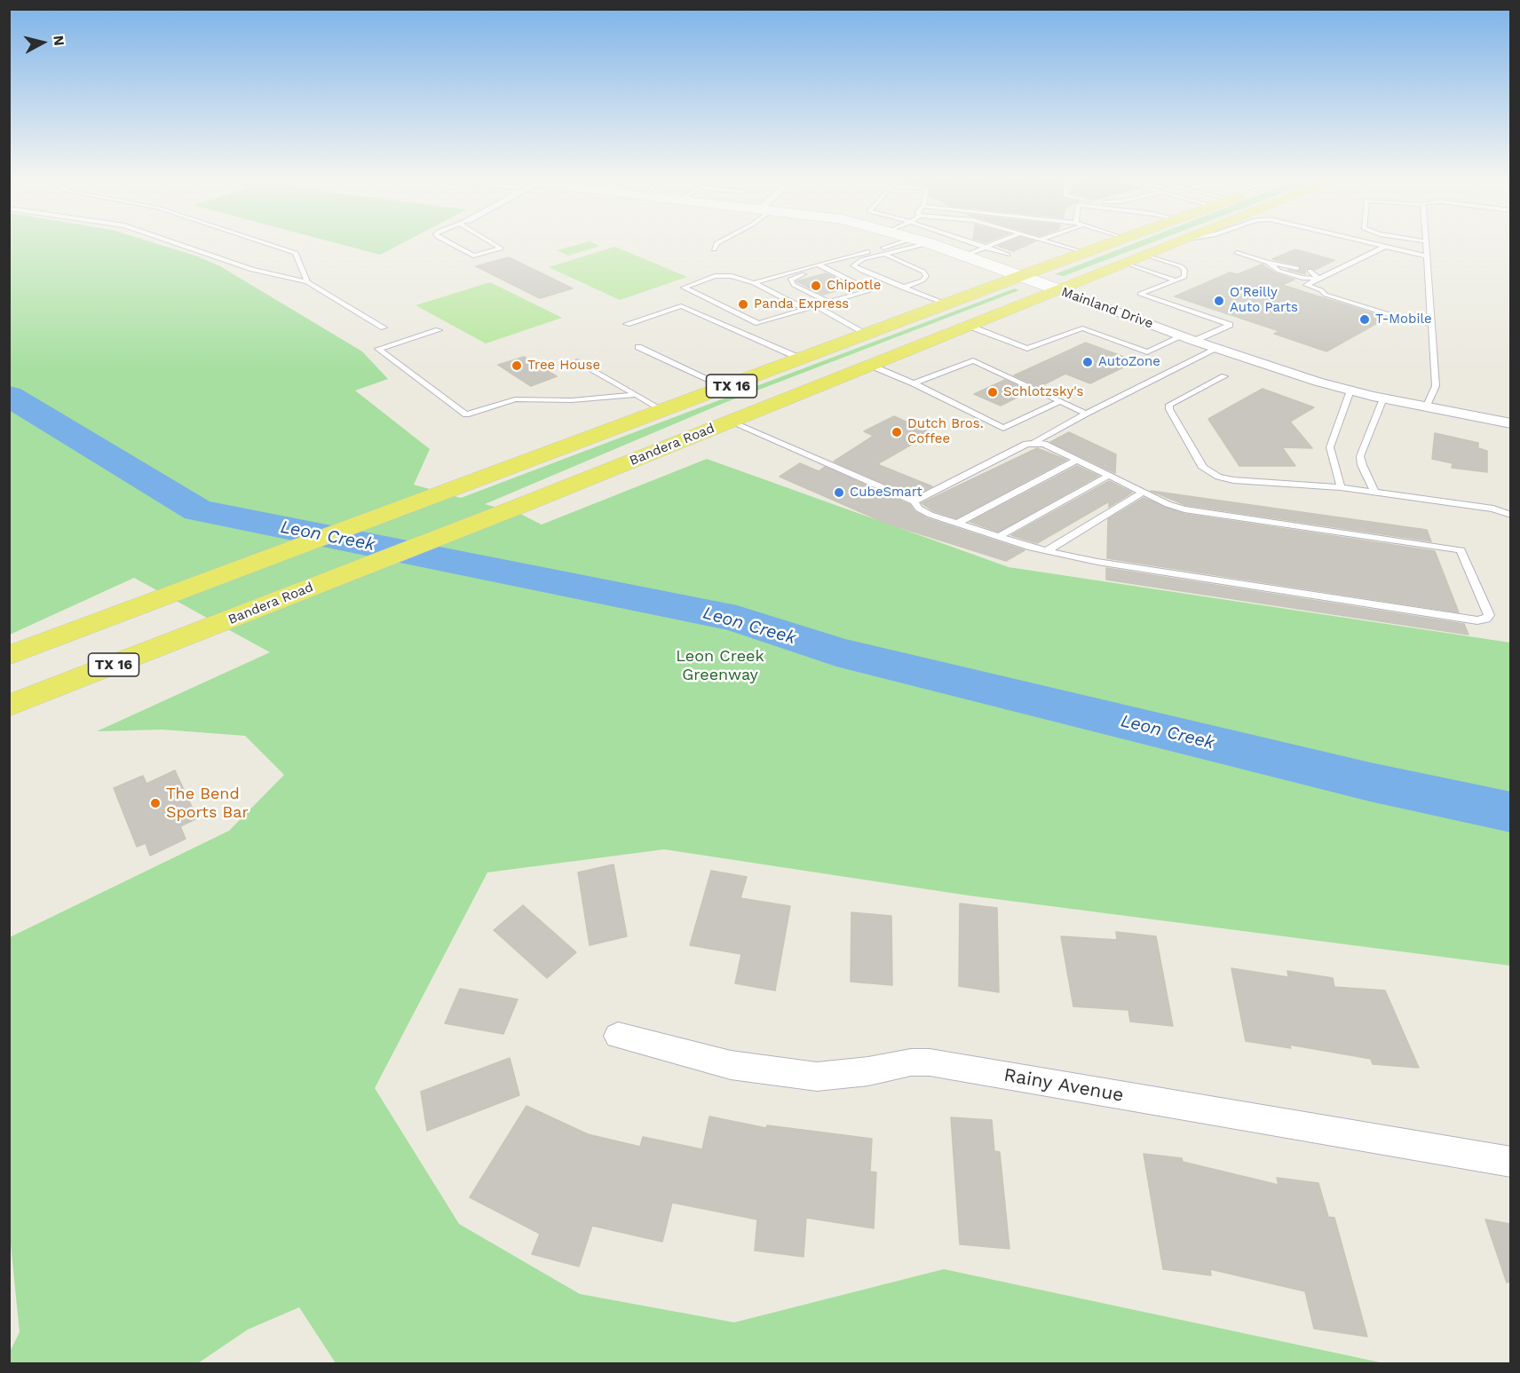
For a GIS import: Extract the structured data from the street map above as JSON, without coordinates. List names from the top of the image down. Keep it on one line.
{"streets":{"main road":["Mainland Drive","TX 16","Bandera Road"],"street":["Rainy Avenue"]},"crossings":[["Mainland Drive","TX 16"],["Mainland Drive","Bandera Road"]],"water":["Leon Creek"],"parks":["Leon Creek Greenway"],"places":["Chipotle","O'Reilly Auto Parts","Panda Express","T-Mobile","AutoZone","Tree House","Schlotzsky's","Dutch Bros. Coffee","CubeSmart","The Bend Sports Bar"],"north":"right"}
